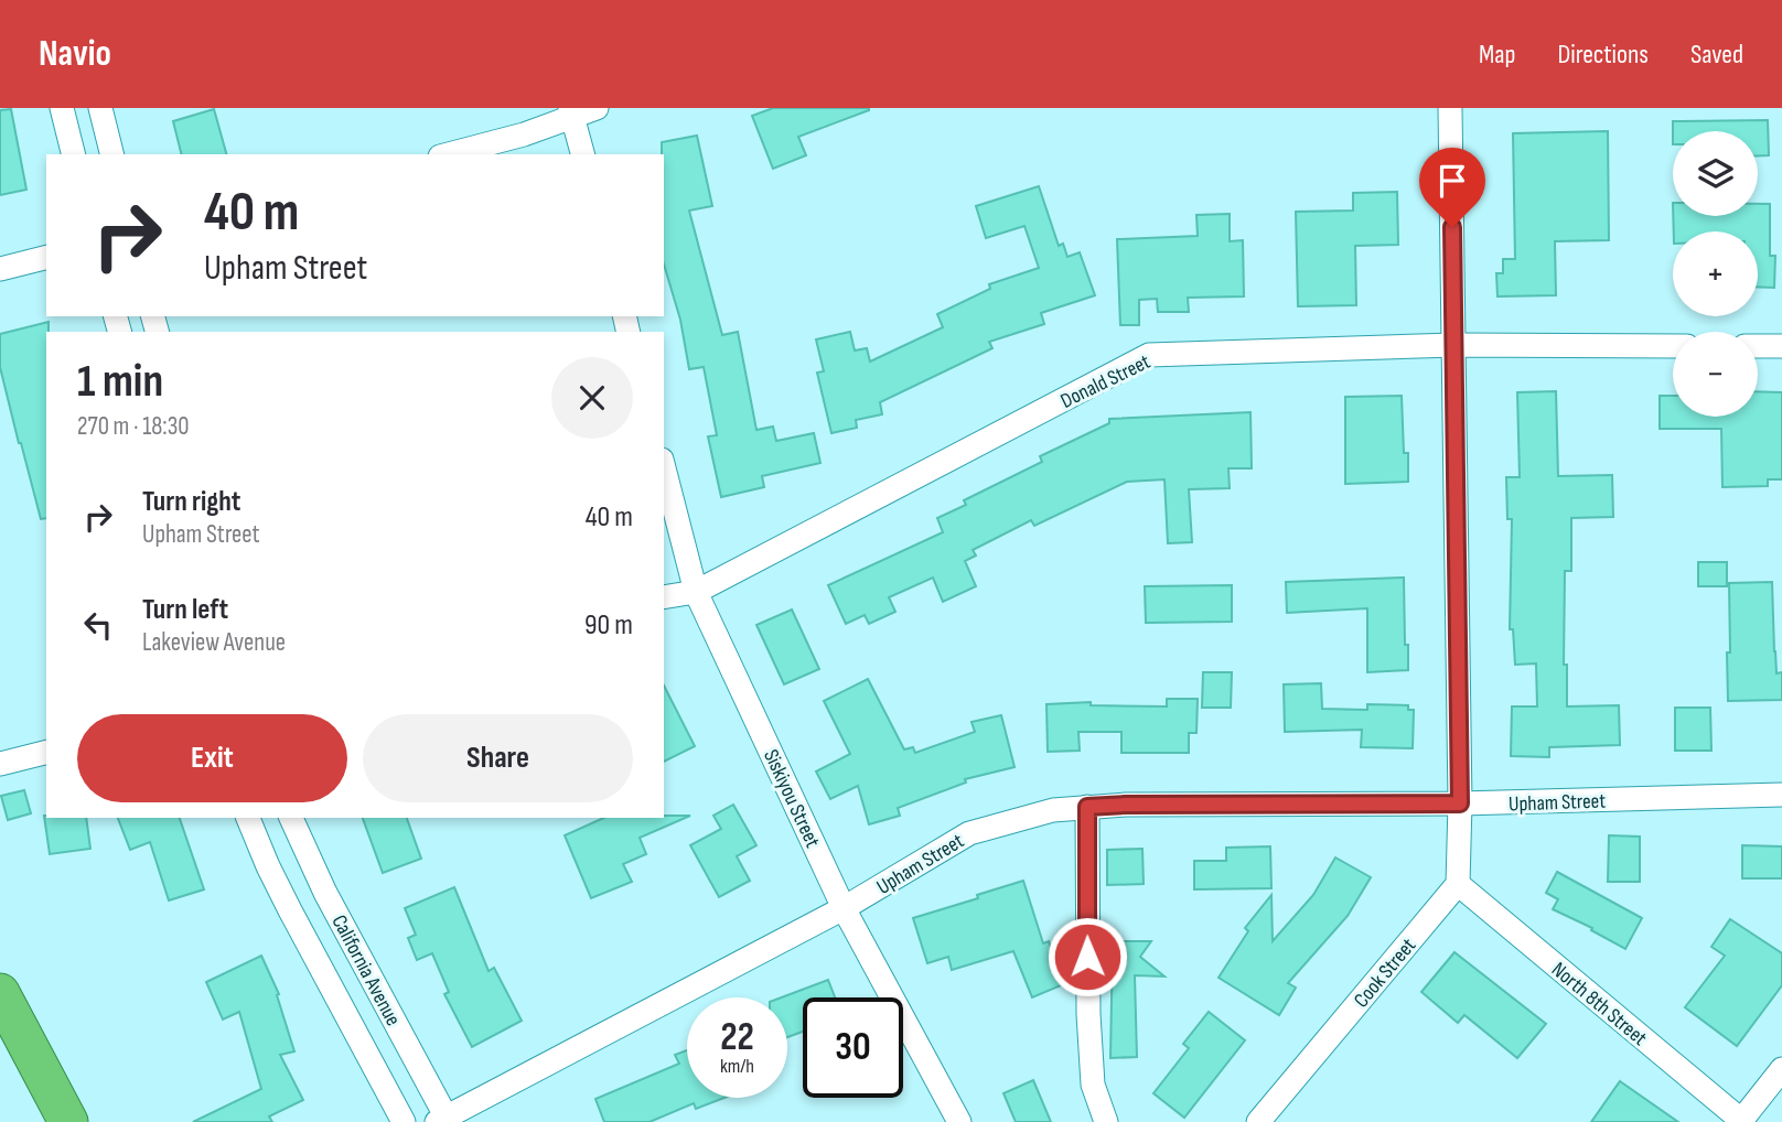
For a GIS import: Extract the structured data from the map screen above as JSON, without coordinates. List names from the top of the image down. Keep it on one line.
{"streets":{"street":["Donald Street","Siskiyou Street","Upham Street","California Avenue","Cook Street","North 8th Street"]},"crossings":[["Donald Street","Siskiyou Street"],["Siskiyou Street","Upham Street"],["Upham Street","California Avenue"],["Cook Street","North 8th Street"]],"page":{"header":"Navio","nav":["Map","Directions","Saved"],"map_buttons":["+","−"],"turn":["40 m","Upham Street"],"heading":["1 min","270 m · 18:30"],"list":[{"name":"Turn right","note":"Upham Street","value":"40 m"},{"name":"Turn left","note":"Lakeview Avenue","value":"90 m"}],"buttons":["Exit","Share"],"speed":"22 km/h","limit":"30"}}
